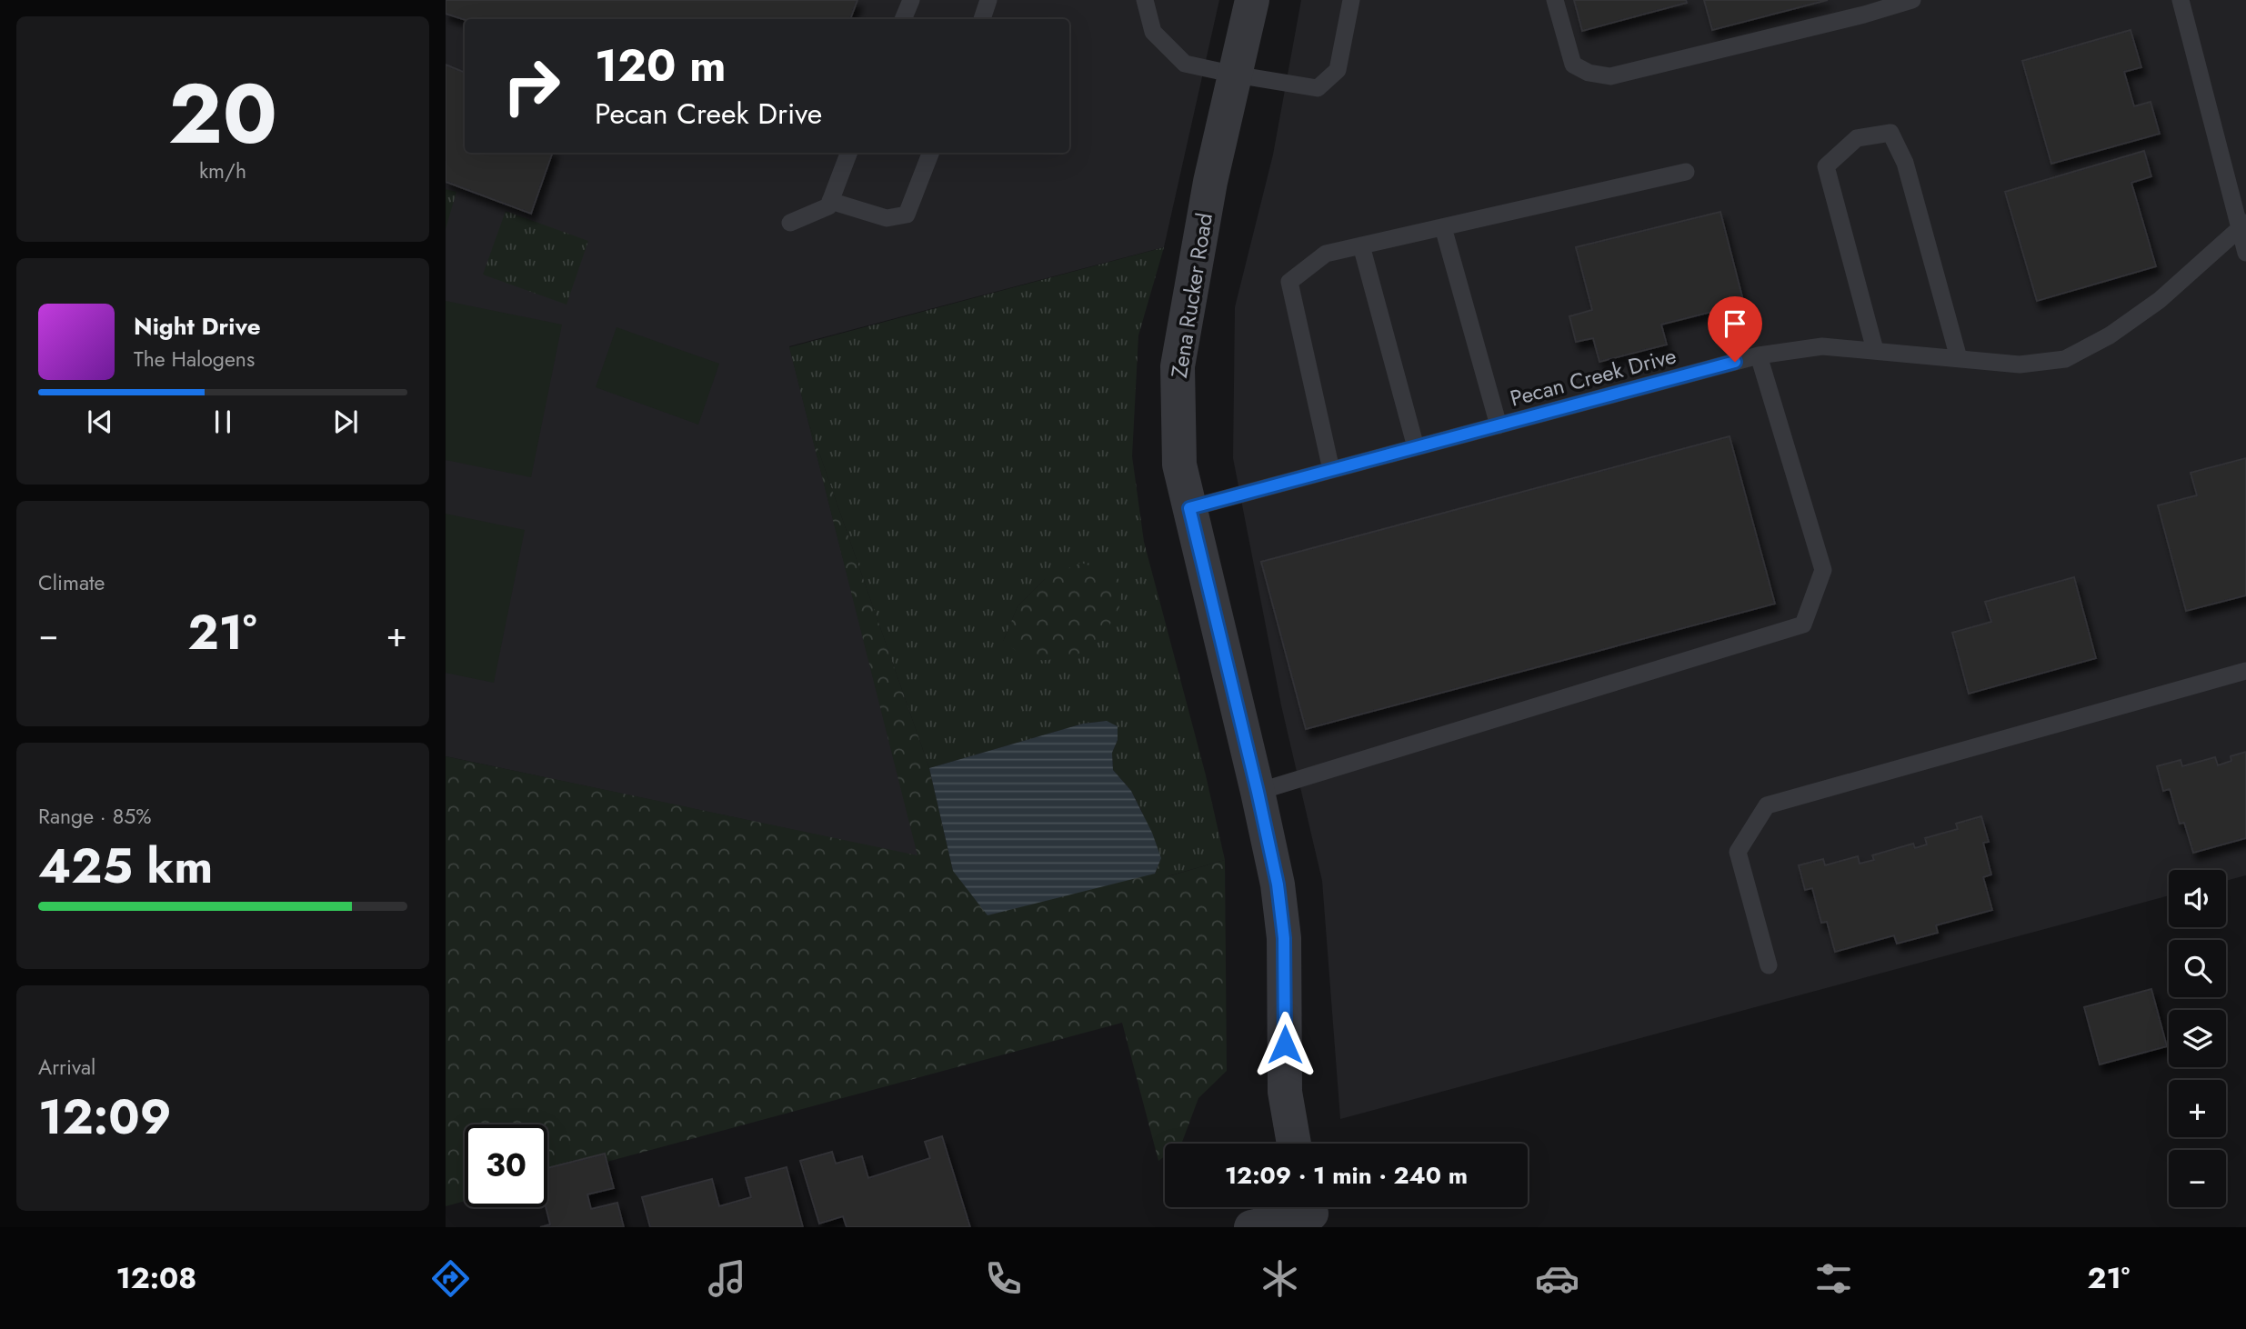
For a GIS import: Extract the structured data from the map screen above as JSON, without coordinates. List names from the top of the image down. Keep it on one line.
{"streets":{"street":["Zena Rucker Road"],"lane":["Pecan Creek Drive"]},"crossings":[["Zena Rucker Road","Pecan Creek Drive"]],"page":{"tile":[["20","km/h"],"Climate",["Range · 85%","425 km"],["Arrival","12:09"]],"turn":["120 m","Pecan Creek Drive"],"song":["Night Drive","The Halogens"],"heat":["−","21°","+"],"map_buttons":["+","−"],"limit":"30","trip":"12:09 · 1 min · 240 m","tabs":["12:08","21°"]}}
